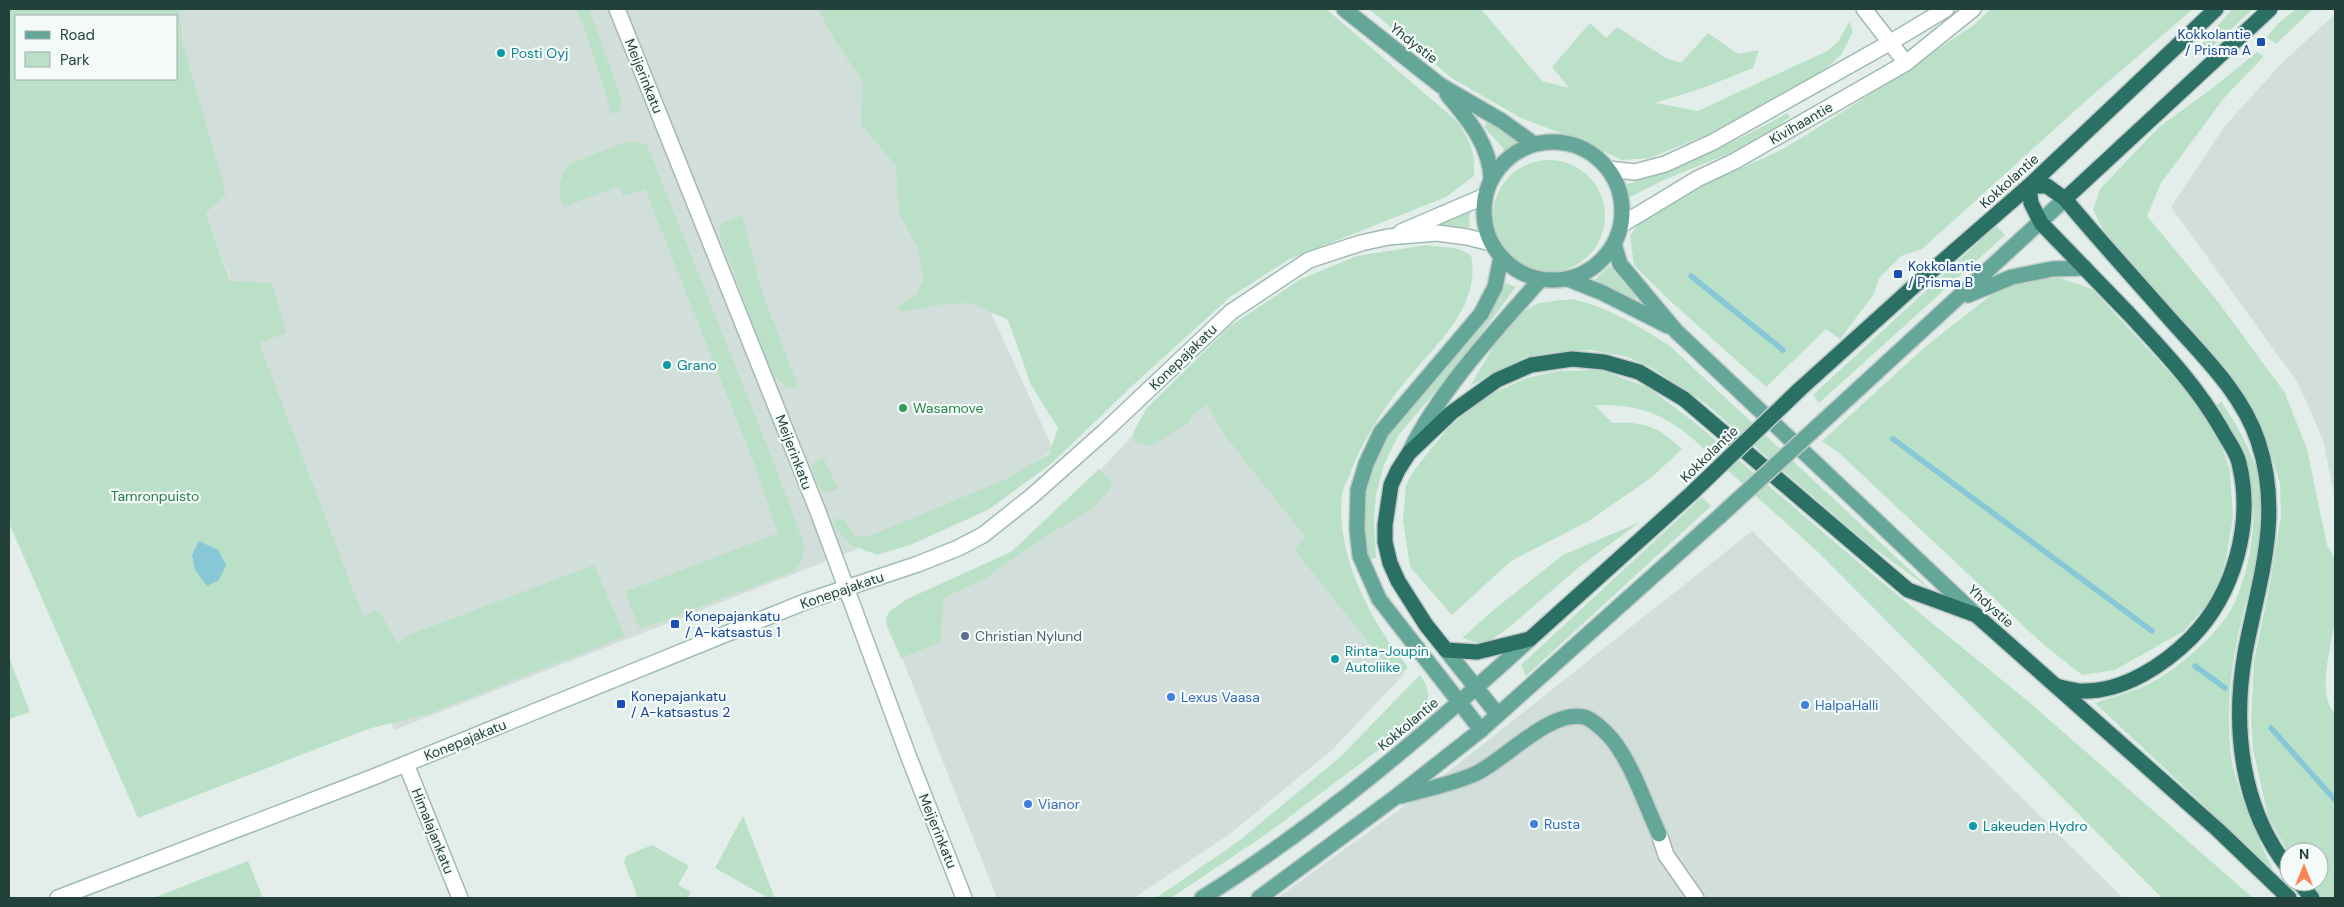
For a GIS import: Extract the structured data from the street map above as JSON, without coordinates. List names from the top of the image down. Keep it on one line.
{"streets":{"highway":["Yhdystie","Kokkolantie"],"street":["Meijerinkatu","Kivihaantie","Konepajakatu","Himalajankatu"]},"crossings":[["Yhdystie","Kivihaantie"],["Yhdystie","Konepajakatu"],["Meijerinkatu","Konepajakatu"],["Kivihaantie","Konepajakatu"],["Konepajakatu","Himalajankatu"]],"parks":["Tamronpuisto"],"places":{"transit":["Kokkolantie / Prisma A","Kokkolantie / Prisma B","Konepajankatu / A-katsastus 1","Konepajankatu / A-katsastus 2"],"other":["Posti Oyj","Grano","Wasamove","Christian Nylund","Rinta-Joupin Autoliike","Lexus Vaasa","HalpaHalli","Vianor","Rusta","Lakeuden Hydro"]},"legend":["Road","Park"],"north":"top"}
